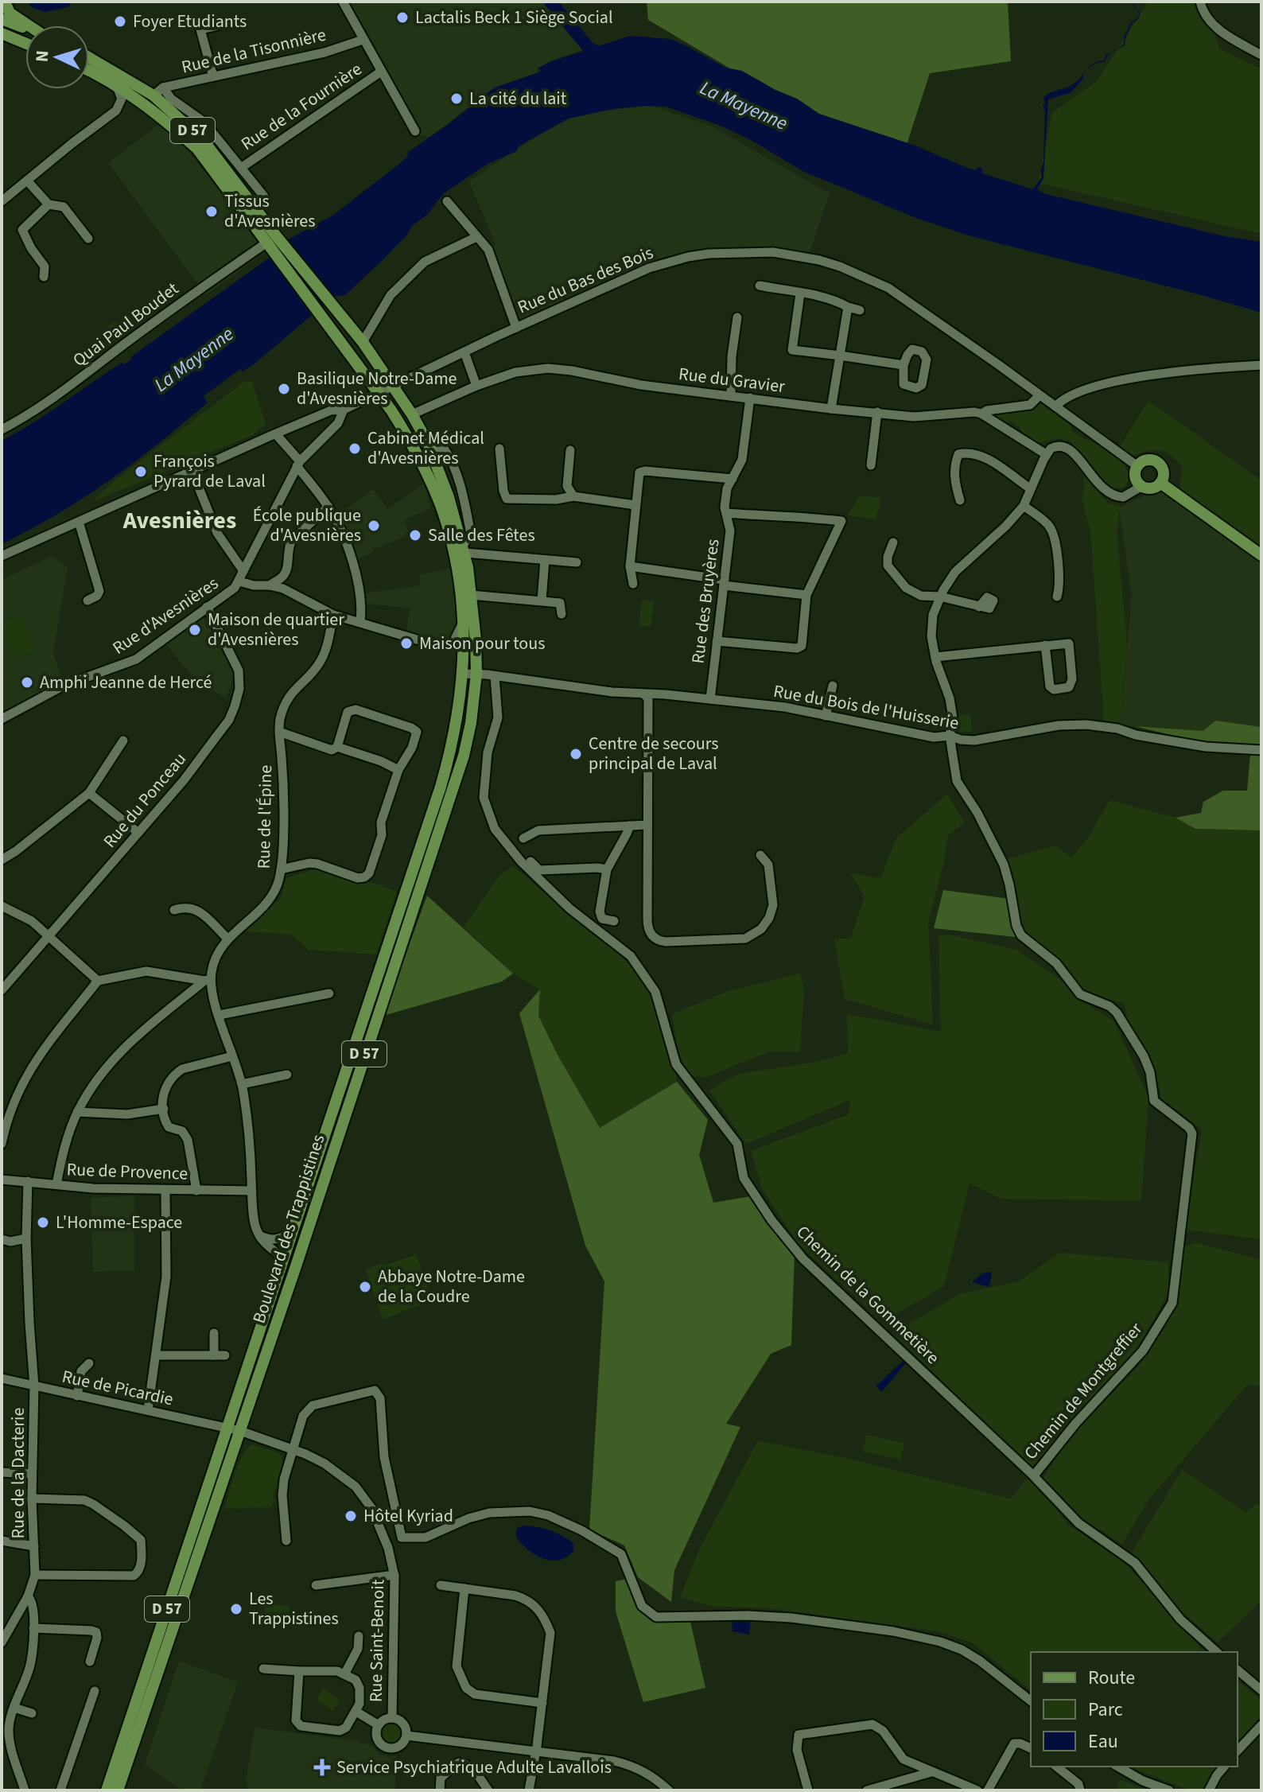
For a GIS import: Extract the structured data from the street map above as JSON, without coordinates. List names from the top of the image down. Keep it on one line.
{"streets":{"main road":["D 57","Boulevard des Trappistines"],"street":["Rue de la Tisonnière","Rue de la Fournière","Rue du Bas des Bois","Quai Paul Boudet","Rue du Gravier","Rue des Bruyères","Rue d'Avesnières","Rue du Bois de l'Huisserie","Rue du Ponceau","Rue de l'Épine","Rue de Provence","Chemin de la Gommetière","Rue de Picardie","Chemin de Montgreffier","Rue de la Dacterie","Rue Saint-Benoit"]},"crossings":[["Rue de la Tisonnière","Rue de la Fournière"],["Rue de la Tisonnière","D 57"],["D 57","Rue du Bas des Bois"],["D 57","Quai Paul Boudet"],["D 57","Rue du Gravier"],["D 57","Rue du Bois de l'Huisserie"],["D 57","Boulevard des Trappistines"],["Rue du Bas des Bois","Rue du Gravier"],["Rue du Gravier","Rue des Bruyères"],["Rue des Bruyères","Rue du Bois de l'Huisserie"],["Rue d'Avesnières","Rue du Ponceau"],["Rue du Bois de l'Huisserie","Boulevard des Trappistines"],["Rue du Bois de l'Huisserie","Chemin de la Gommetière"],["Rue du Bois de l'Huisserie","Chemin de Montgreffier"],["Rue de Provence","Rue de la Dacterie"],["Boulevard des Trappistines","Rue de Picardie"],["Boulevard des Trappistines","Rue Saint-Benoit"],["Chemin de la Gommetière","Chemin de Montgreffier"],["Rue de Picardie","Rue de la Dacterie"],["Rue de Picardie","Rue Saint-Benoit"]],"districts":["Avesnières"],"water":["La Mayenne"],"places":{"other":["Lactalis Beck 1 Siège Social","Foyer Etudiants","La cité du lait","Tissus d'Avesnières","Basilique Notre-Dame d'Avesnières","Cabinet Médical d'Avesnières","François Pyrard de Laval","École publique d'Avesnières","Salle des Fêtes","Maison de quartier d'Avesnières","Maison pour tous","Amphi Jeanne de Hercé","Centre de secours principal de Laval","L'Homme-Espace","Abbaye Notre-Dame de la Coudre","Hôtel Kyriad","Les Trappistines"],"health":["Service Psychiatrique Adulte Lavallois"]},"legend":["Route","Parc","Eau"],"north":"left"}
